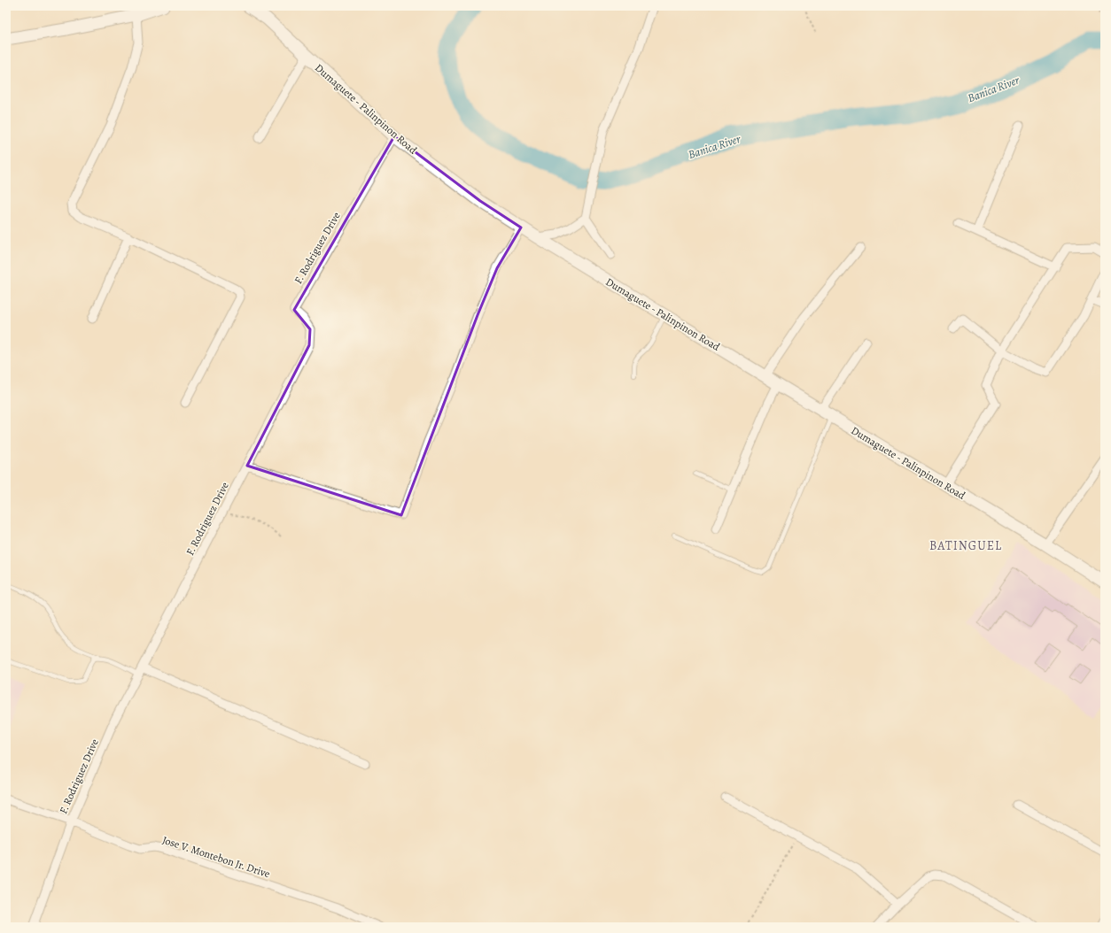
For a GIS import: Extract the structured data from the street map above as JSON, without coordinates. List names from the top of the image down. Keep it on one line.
{"streets":{"main road":["Dumaguete - Palinpinon Road"],"street":["F. Rodriguez Drive","Jose V. Montebon Jr. Drive"]},"crossings":[["Dumaguete - Palinpinon Road","F. Rodriguez Drive"],["F. Rodriguez Drive","Jose V. Montebon Jr. Drive"]],"districts":["BATINGUEL"],"water":["Banica River"]}
